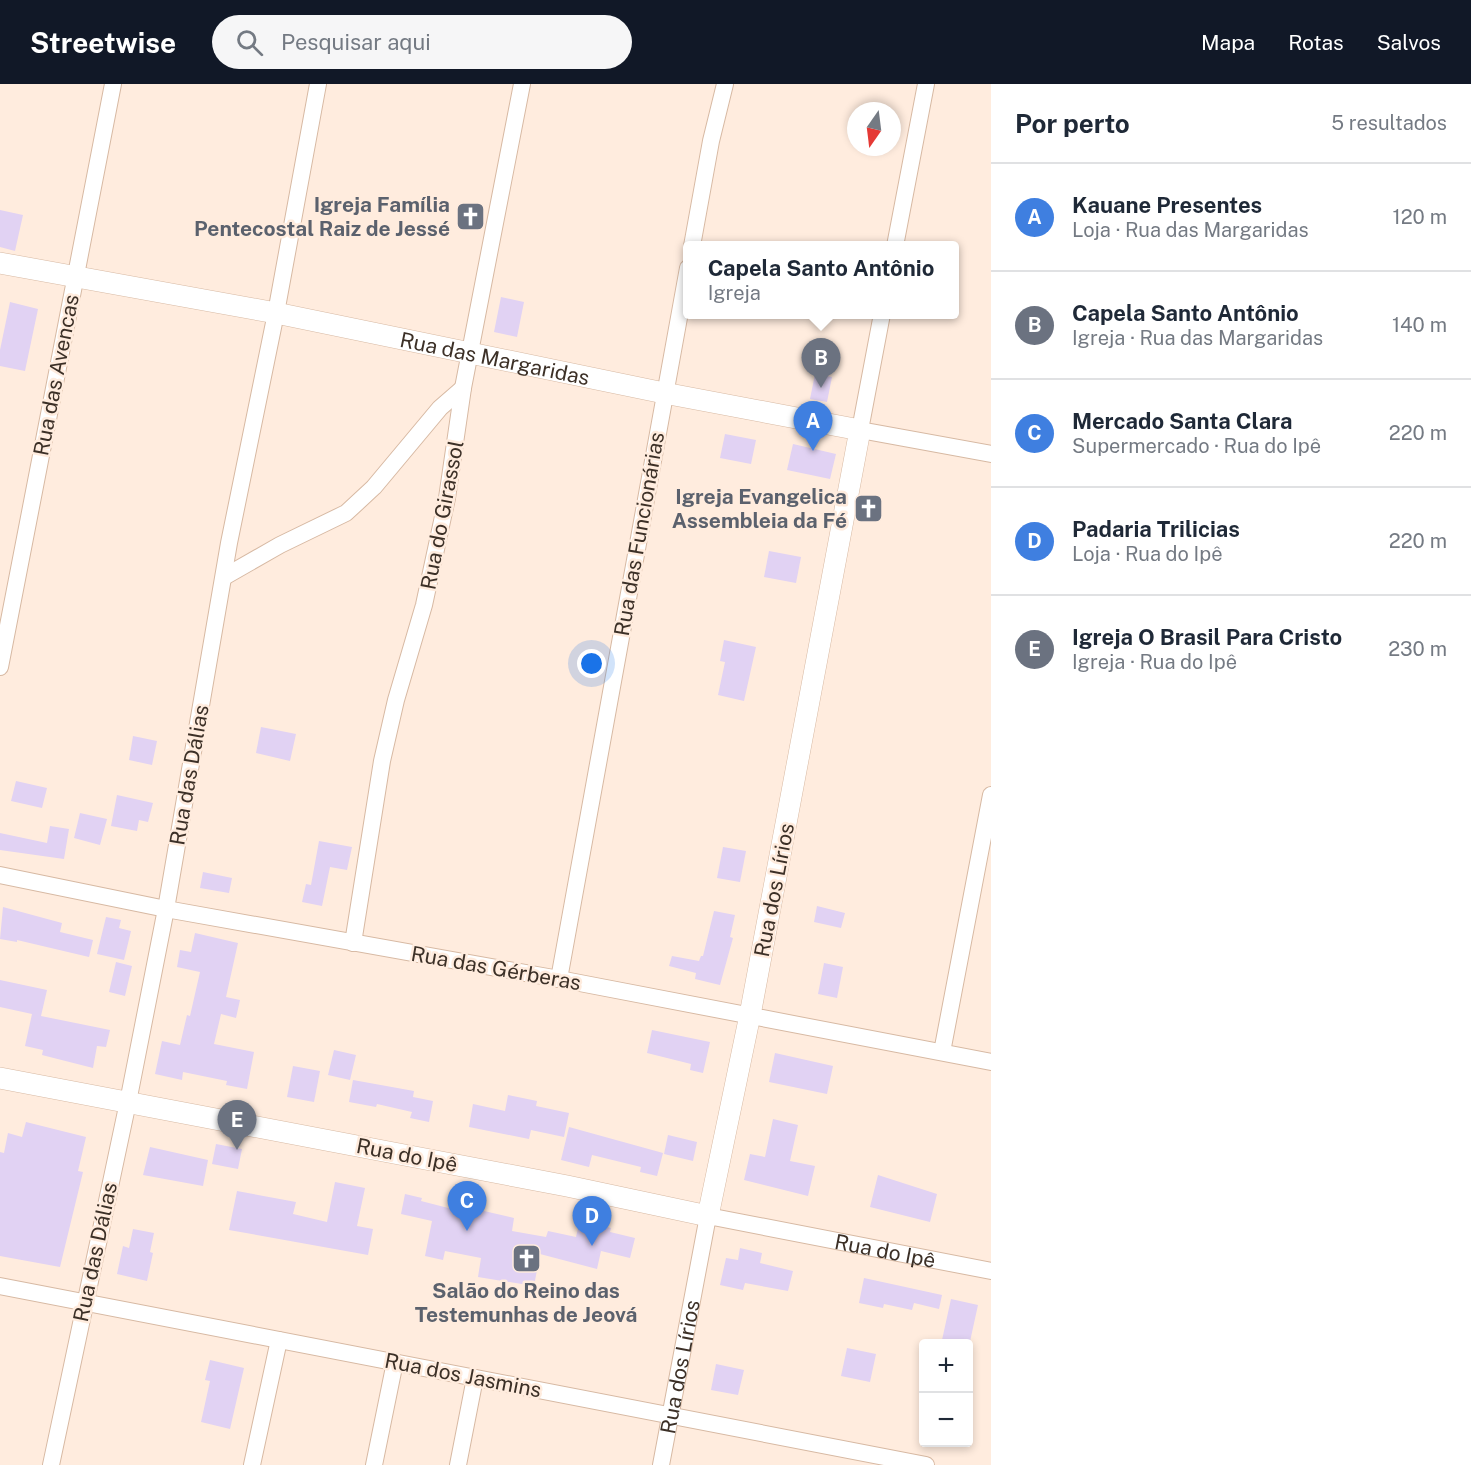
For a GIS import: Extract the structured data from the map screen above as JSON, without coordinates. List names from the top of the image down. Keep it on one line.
{"streets":{"street":["Rua das Margaridas","Rua das Avencas","Rua do Girassol","Rua das Funcionárias","Rua das Dálias","Rua dos Lírios","Rua das Gérberas","Rua do Ipê","Rua dos Jasmins"]},"crossings":[["Rua das Margaridas","Rua das Avencas"],["Rua das Margaridas","Rua do Girassol"],["Rua das Margaridas","Rua das Funcionárias"],["Rua das Margaridas","Rua das Dálias"],["Rua das Margaridas","Rua dos Lírios"],["Rua do Girassol","Rua das Gérberas"],["Rua das Funcionárias","Rua das Gérberas"],["Rua das Dálias","Rua das Gérberas"],["Rua das Dálias","Rua do Ipê"],["Rua das Dálias","Rua dos Jasmins"],["Rua dos Lírios","Rua das Gérberas"],["Rua dos Lírios","Rua do Ipê"],["Rua dos Lírios","Rua dos Jasmins"]],"places":{"church":["Igreja Família Pentecostal Raiz de Jessé","Igreja Evangelica Assembleia da Fé","Salão do Reino das Testemunhas de Jeová"]},"north":"bottom","page":{"header":"Streetwise","search":"Pesquisar aqui","nav":["Mapa","Rotas","Salvos"],"heading":["Por perto","5 resultados"],"list":[{"mark":"A","name":"Kauane Presentes","note":"Loja · Rua das Margaridas","value":"120 m"},{"mark":"B","name":"Capela Santo Antônio","note":"Igreja · Rua das Margaridas","value":"140 m"},{"mark":"C","name":"Mercado Santa Clara","note":"Supermercado · Rua do Ipê","value":"220 m"},{"mark":"D","name":"Padaria Trilicias","note":"Loja · Rua do Ipê","value":"220 m"},{"mark":"E","name":"Igreja O Brasil Para Cristo","note":"Igreja · Rua do Ipê","value":"230 m"}],"popup":["Capela Santo Antônio","Igreja"],"pins":["B","A","E","C","D"],"map_buttons":["+","−"]}}
